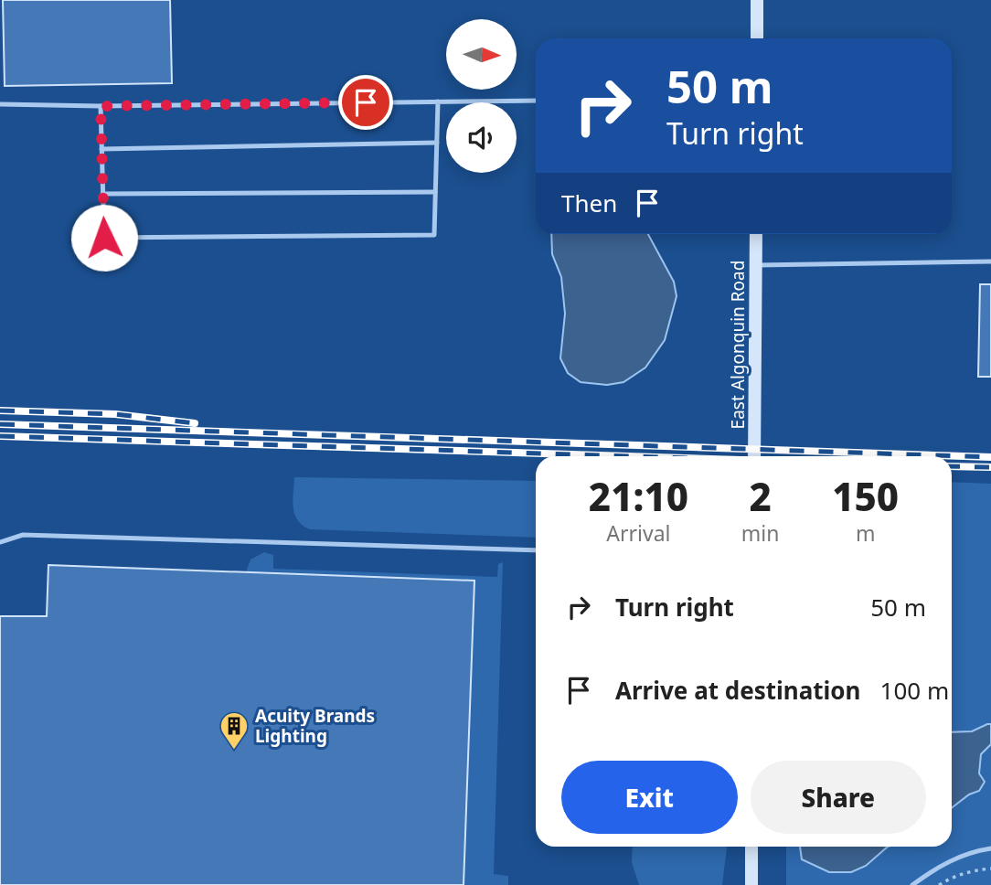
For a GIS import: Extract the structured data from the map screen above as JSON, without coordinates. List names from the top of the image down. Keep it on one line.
{"streets":{"main road":["East Algonquin Road"]},"places":{"building":["Acuity Brands Lighting"]},"north":"right","page":{"turn":["50 m","Turn right"],"then":"Then","eta":["21:10","Arrival","2","min","150","m"],"list":[{"name":"Turn right","value":"50 m"},{"name":"Arrive at destination","value":"100 m"}],"buttons":["Exit","Share"]}}
